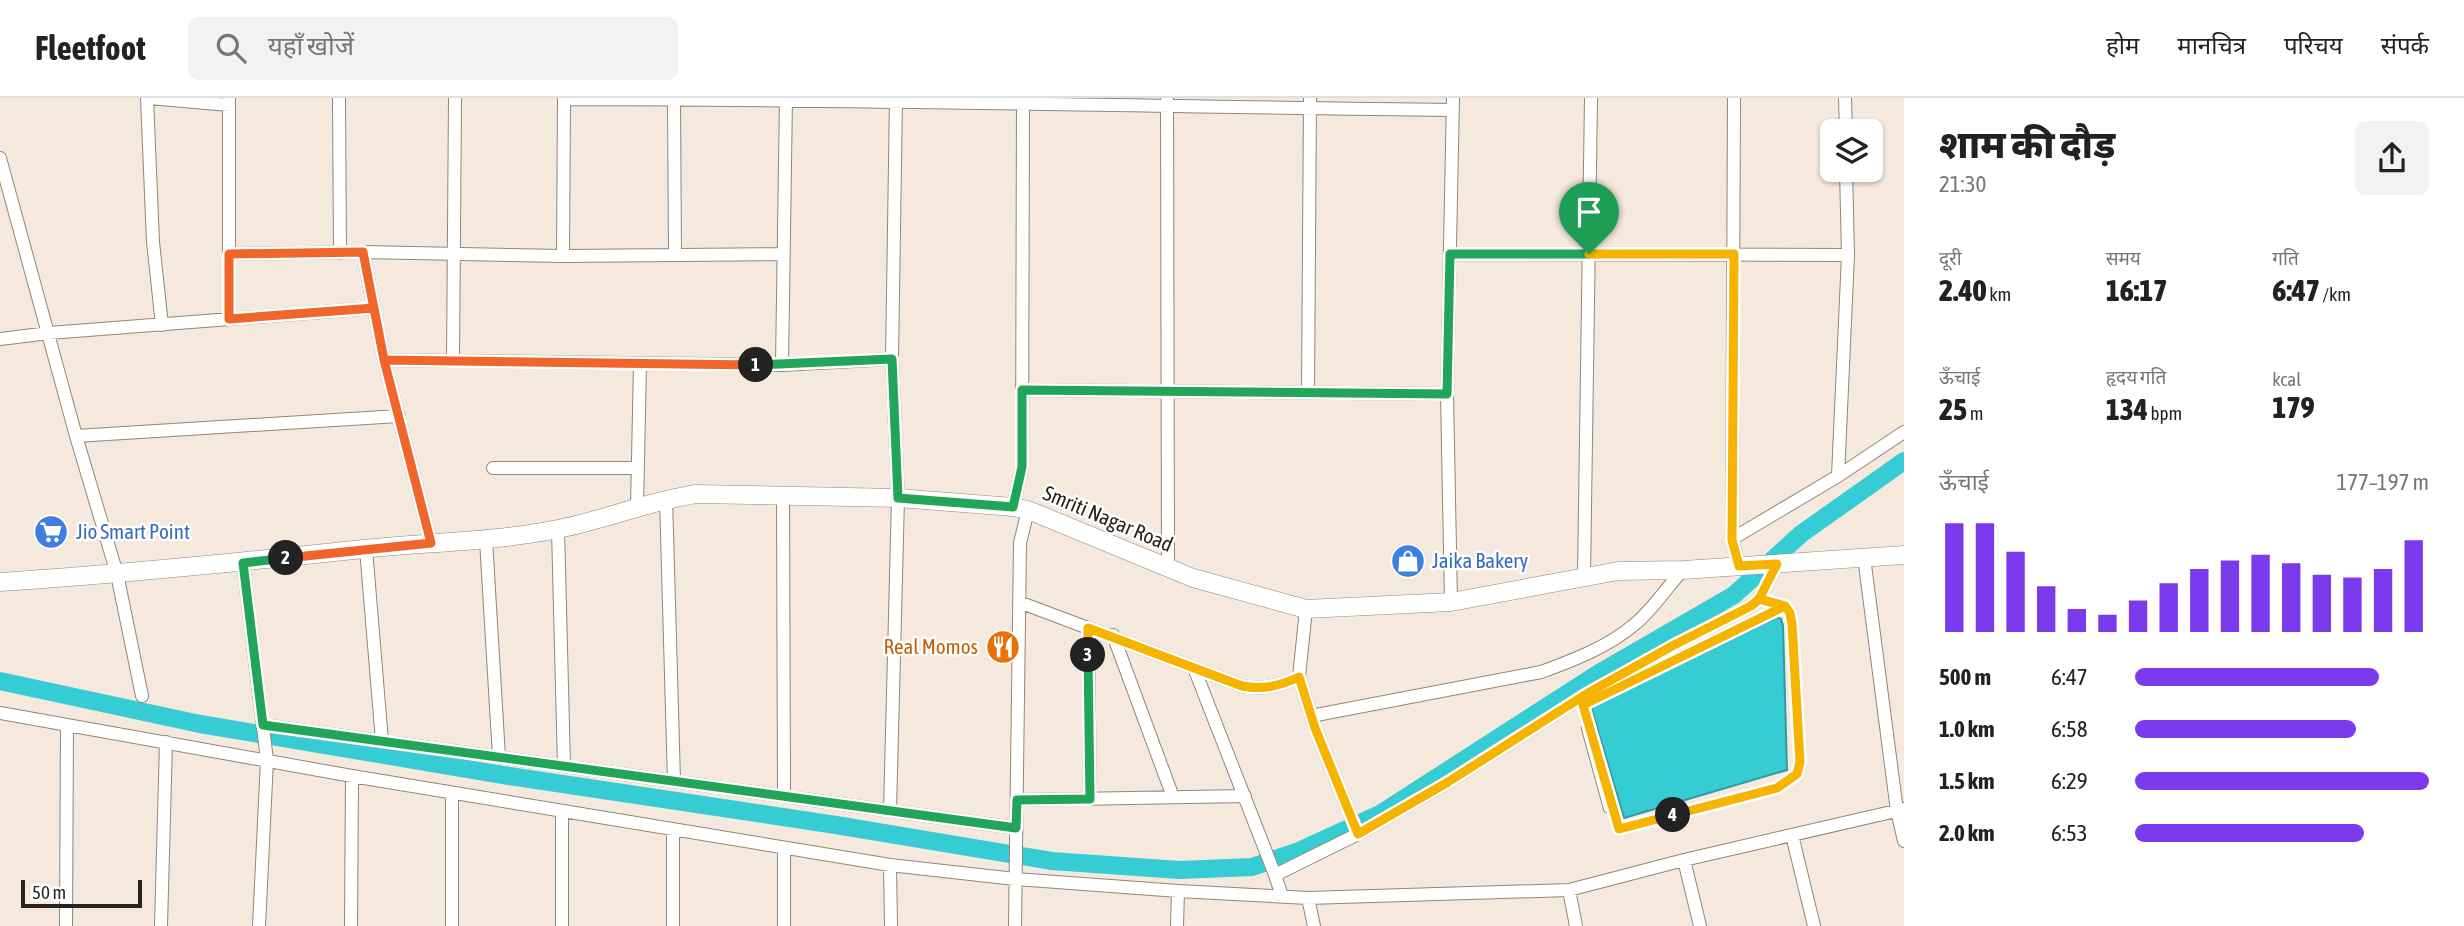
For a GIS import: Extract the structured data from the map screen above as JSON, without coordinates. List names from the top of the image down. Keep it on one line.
{"streets":{"main road":["Smriti Nagar Road"]},"places":{"supermarket":["Jio Smart Point"],"shop":["Jaika Bakery"],"restaurant":["Real Momos"]},"scale_bar":"50 m","page":{"header":"Fleetfoot","search":"यहाँ खोजें","nav":["होम","मानचित्र","परिचय","संपर्क"],"heading":["शाम की दौड़","21:30"],"stats":[["दूरी","2.40 km"],["समय","16:17"],["गति","6:47 /km"],["ऊँचाई","25 m"],["हृदय गति","134 bpm"],["kcal","179"]],"pins":["1","2","3","4"],"chart":["ऊँचाई","177–197 m"],"list":[{"name":"500 m","note":"6:47"},{"name":"1.0 km","note":"6:58"},{"name":"1.5 km","note":"6:29"},{"name":"2.0 km","note":"6:53"}],"scale":"50 m"}}
